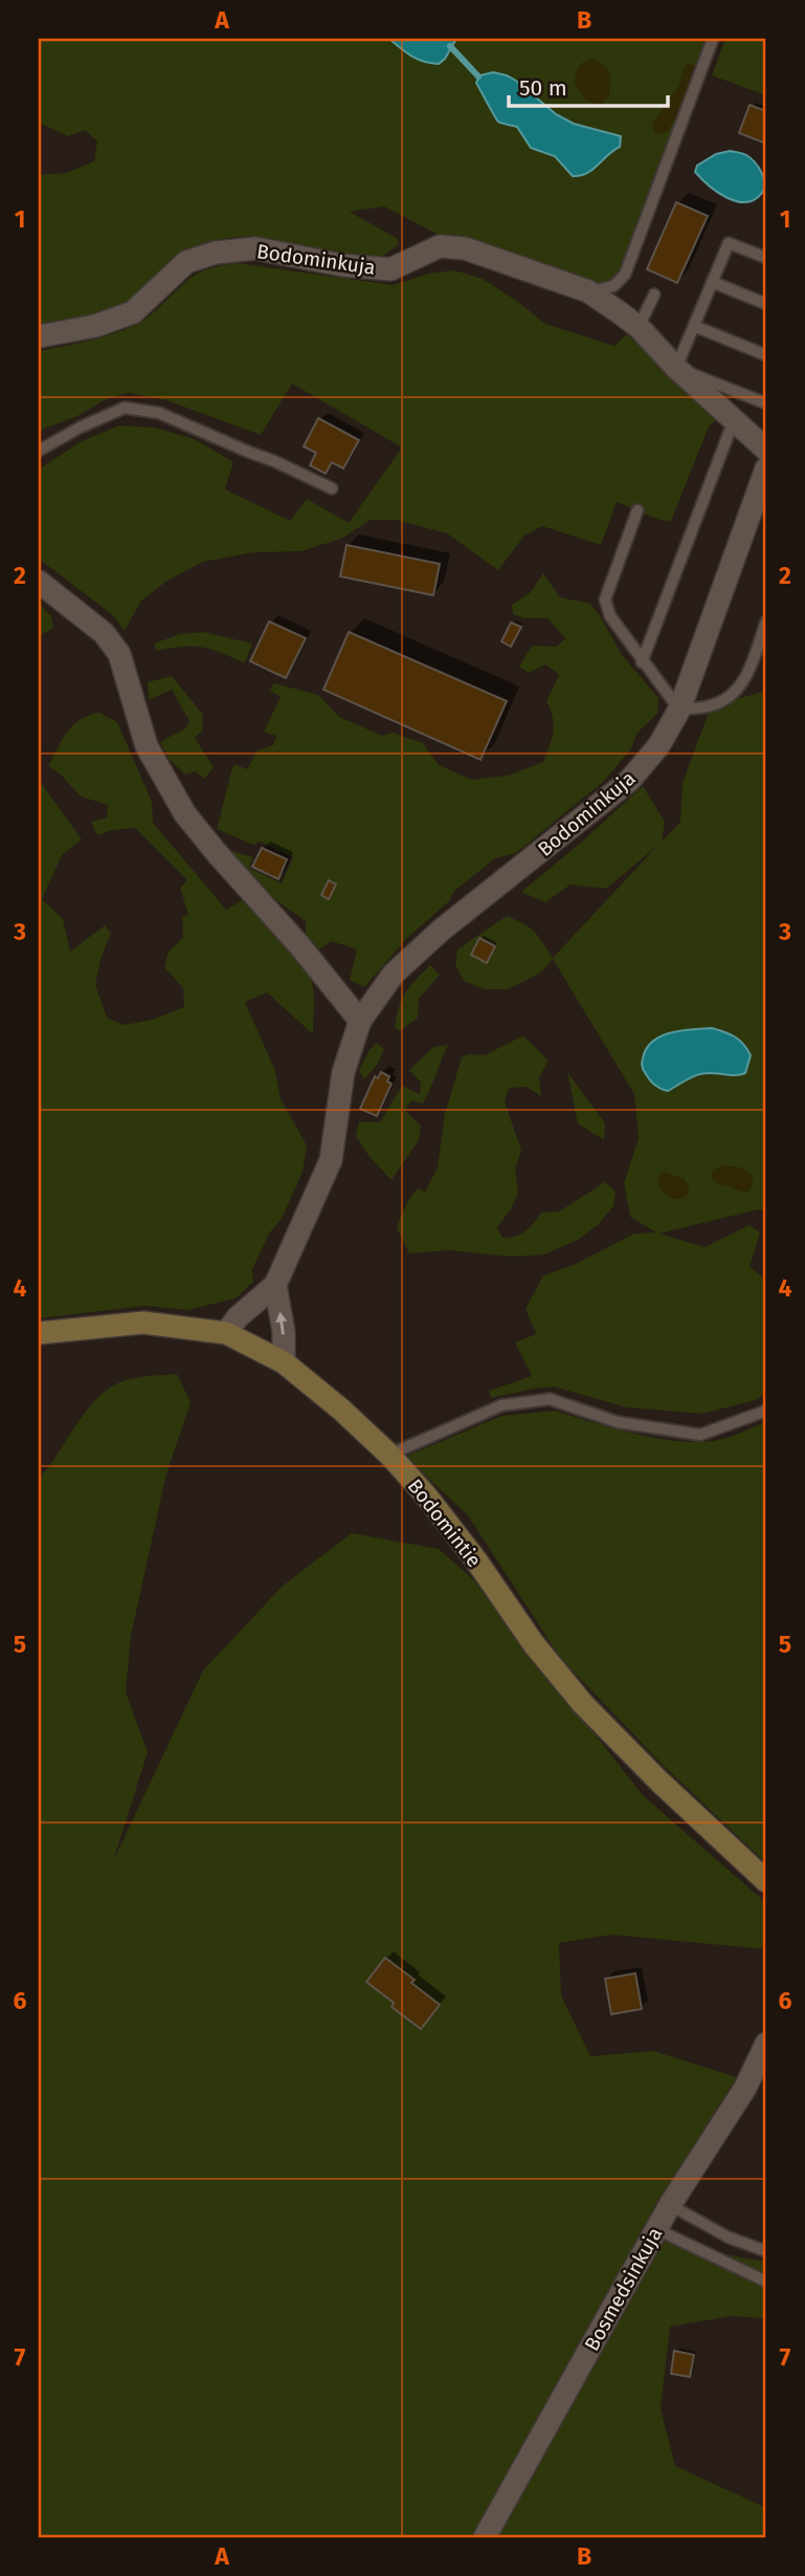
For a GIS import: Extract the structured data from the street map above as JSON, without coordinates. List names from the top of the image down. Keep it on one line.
{"streets":{"street":["Bodominkuja","Bodomintie","Bosmedsinkuja"]},"crossings":[["Bodominkuja","Bodomintie"]],"scale_bar":"50 m","grid":{"columns":["A","B"],"rows":["1","2","3","4","5","6","7"]}}
